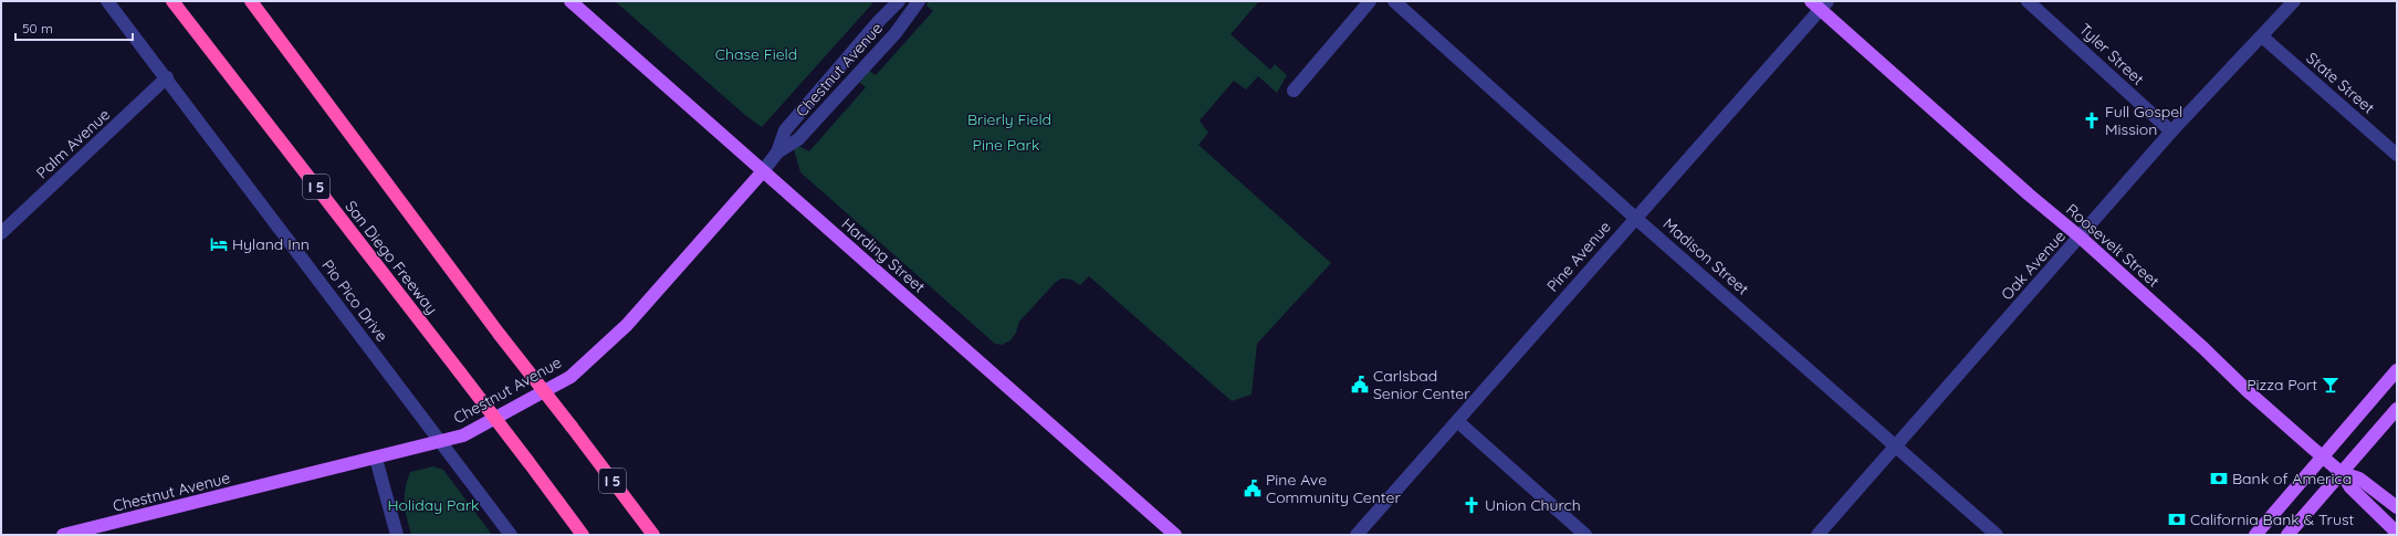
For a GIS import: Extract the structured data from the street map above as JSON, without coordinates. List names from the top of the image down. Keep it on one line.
{"streets":{"highway":["I 5","San Diego Freeway"],"main road":["Chestnut Avenue","Roosevelt Street","Harding Street"],"street":["Tyler Street","State Street","Palm Avenue","Pine Avenue","Madison Street","Oak Avenue","Pio Pico Drive"]},"crossings":[["Tyler Street","Oak Avenue"],["Chestnut Avenue","Harding Street"],["Chestnut Avenue","Pio Pico Drive"],["State Street","Oak Avenue"],["Palm Avenue","Pio Pico Drive"],["Roosevelt Street","Pine Avenue"],["Roosevelt Street","Oak Avenue"],["Pine Avenue","Madison Street"],["Madison Street","Oak Avenue"]],"parks":["Chase Field","Brierly Field","Pine Park","Holiday Park"],"places":{"church":["Full Gospel Mission","Union Church"],"hotel":["Hyland Inn"],"public building":["Carlsbad Senior Center","Pine Ave Community Center"],"bar":["Pizza Port"],"bank":["Bank of America","California Bank & Trust"]},"scale_bar":"50 m"}
